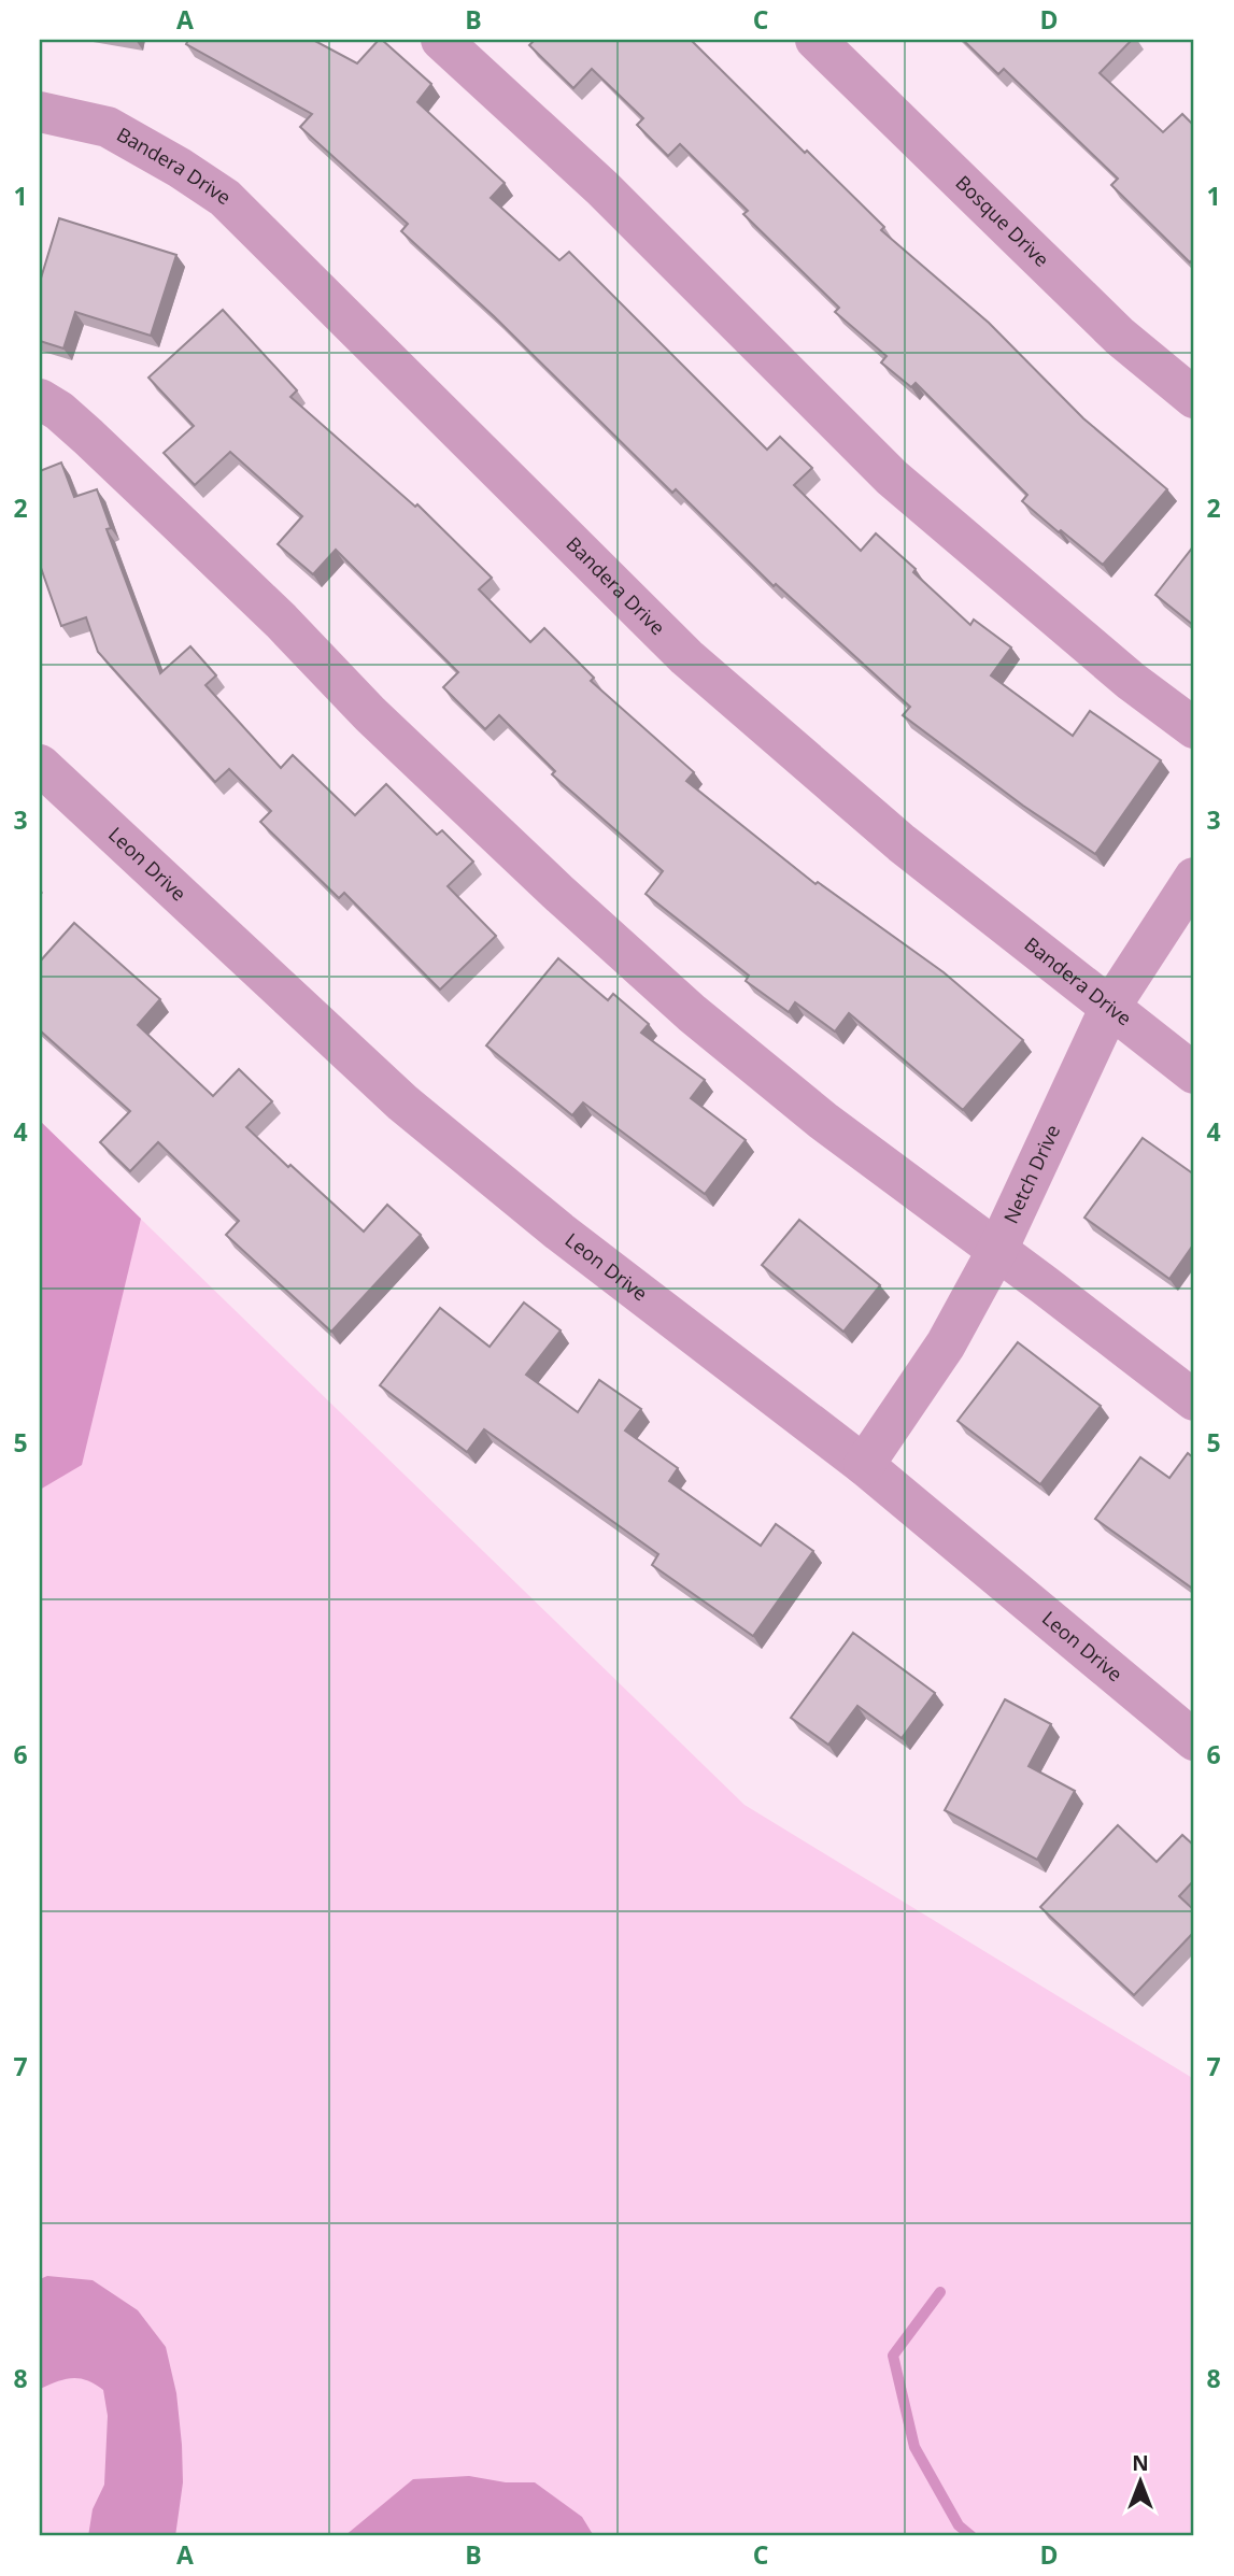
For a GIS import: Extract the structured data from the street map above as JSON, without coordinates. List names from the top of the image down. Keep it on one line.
{"streets":{"street":["Bandera Drive","Bosque Drive","Leon Drive","Netch Drive"]},"crossings":[["Bandera Drive","Netch Drive"],["Leon Drive","Netch Drive"]],"north":"top","grid":{"columns":["A","B","C","D"],"rows":["1","2","3","4","5","6","7","8"]}}
